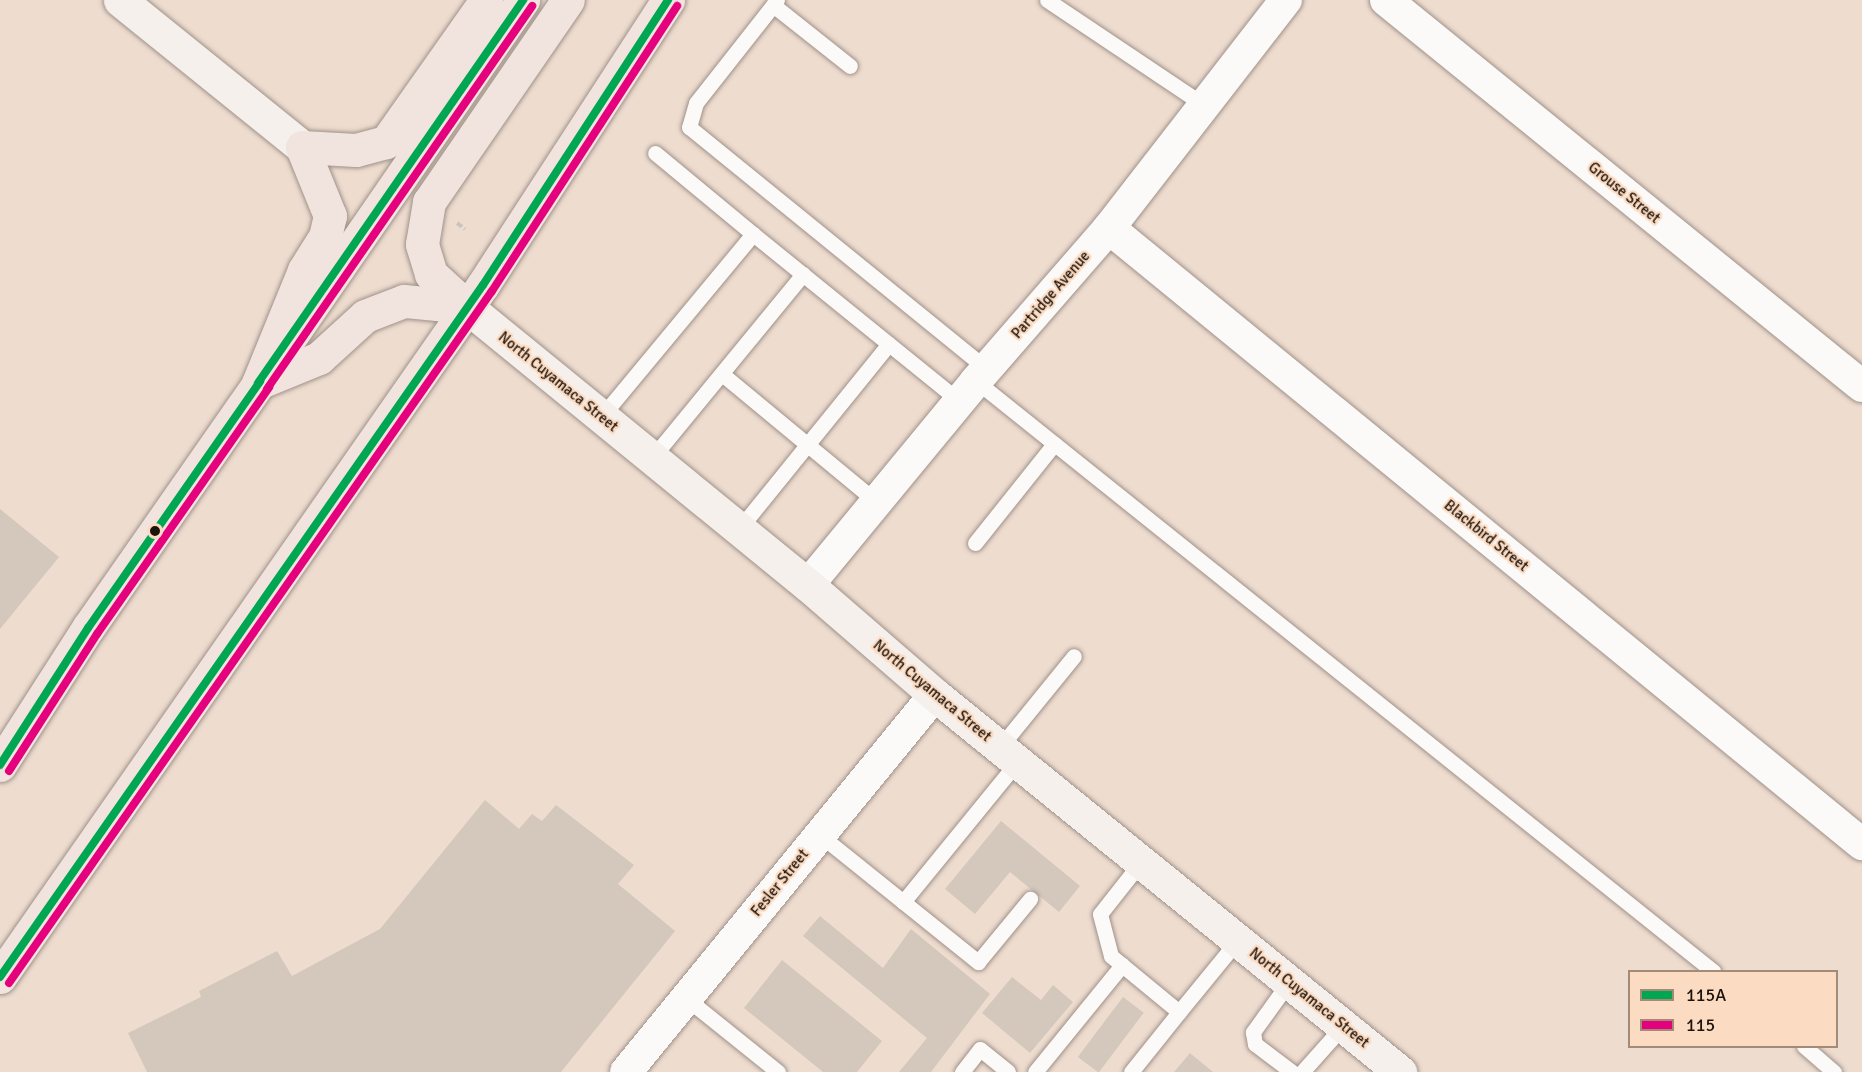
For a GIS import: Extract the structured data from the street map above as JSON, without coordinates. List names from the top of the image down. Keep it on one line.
{"streets":{"main road":["North Cuyamaca Street"],"street":["Grouse Street","Partridge Avenue","Blackbird Street","Fesler Street"]},"crossings":[["Partridge Avenue","North Cuyamaca Street"],["Partridge Avenue","Blackbird Street"],["North Cuyamaca Street","Fesler Street"]],"lines":["transit line 115A","transit line 115"],"legend":["115A","115"]}
